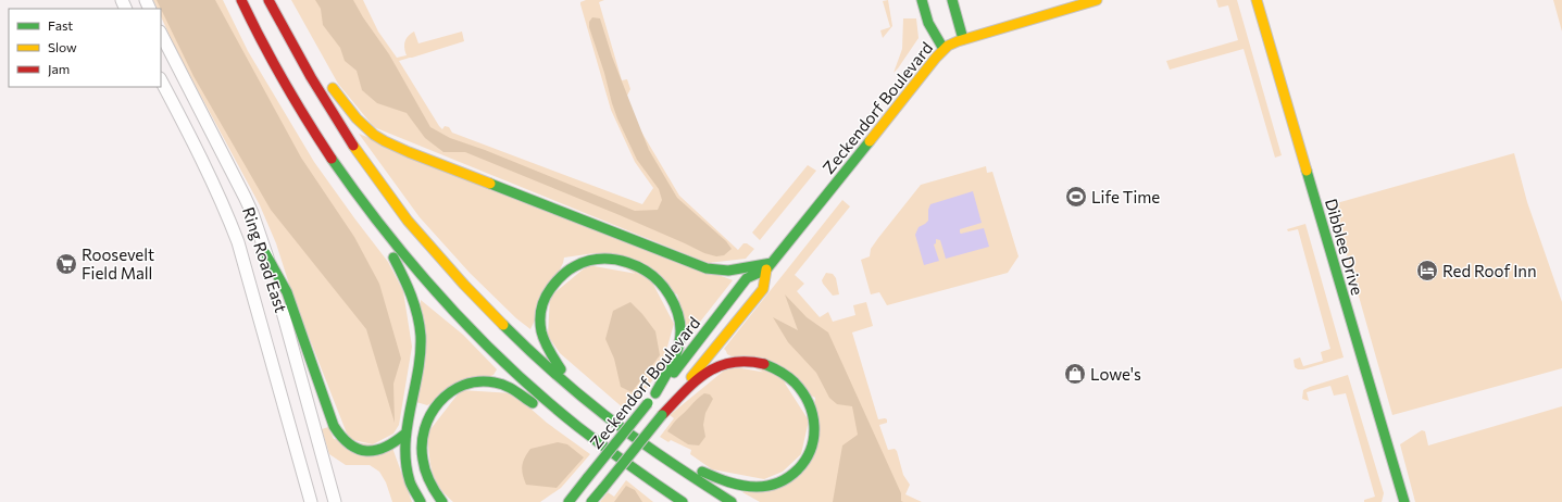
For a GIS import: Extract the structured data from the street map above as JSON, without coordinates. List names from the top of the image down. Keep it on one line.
{"streets":{"main road":["Zeckendorf Boulevard","Dibblee Drive"],"street":["Ring Road East"]},"places":{"sports":["Life Time"],"supermarket":["Roosevelt Field Mall"],"hotel":["Red Roof Inn"],"shop":["Lowe's"]},"legend":["Fast","Slow","Jam"]}
